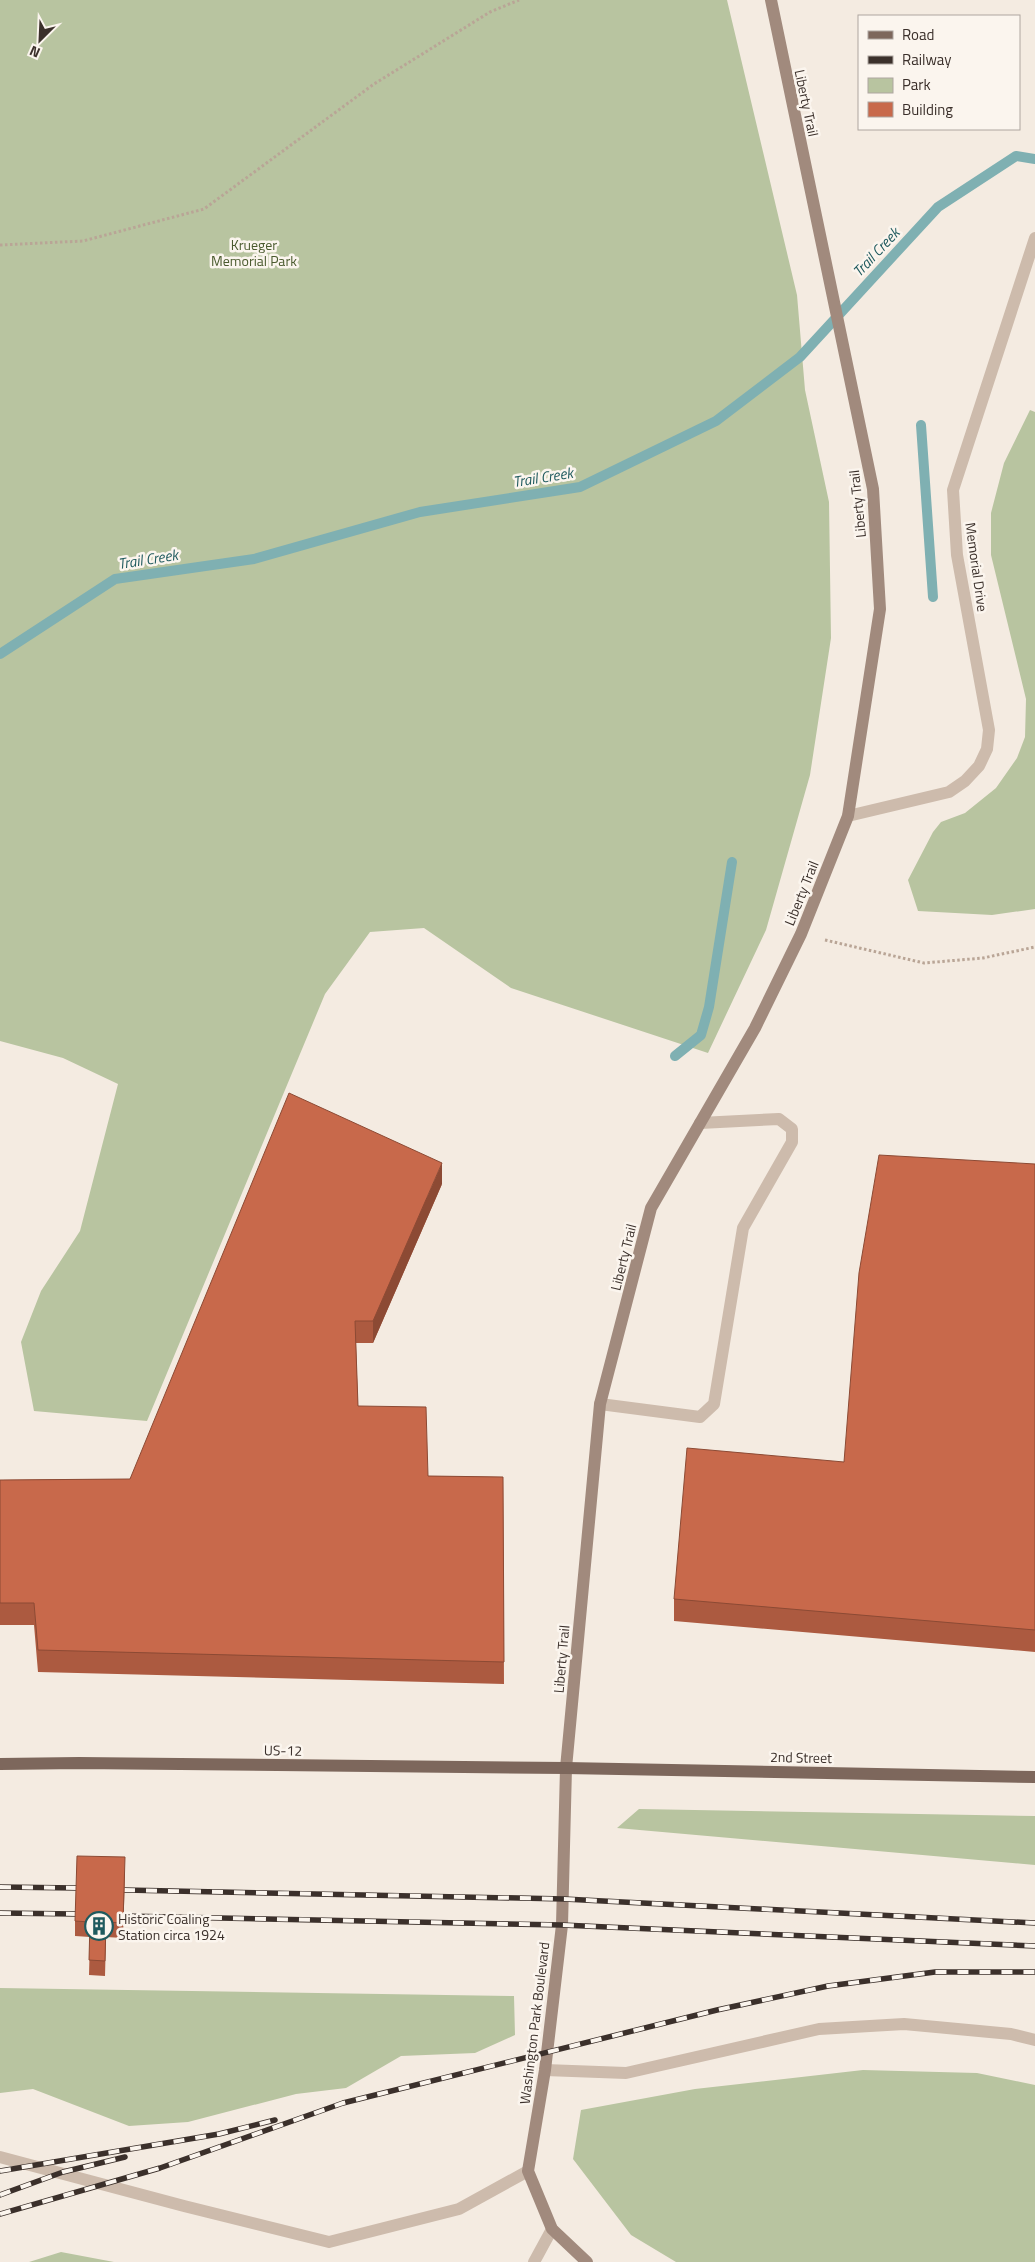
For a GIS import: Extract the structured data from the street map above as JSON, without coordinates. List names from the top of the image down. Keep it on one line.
{"streets":{"main road":["US-12","2nd Street"],"street":["Liberty Trail","Memorial Drive","Washington Park Boulevard"]},"crossings":[["Liberty Trail","Memorial Drive"],["Liberty Trail","US-12"],["Liberty Trail","2nd Street"],["Liberty Trail","Washington Park Boulevard"],["US-12","2nd Street"],["US-12","Washington Park Boulevard"],["2nd Street","Washington Park Boulevard"]],"water":["Trail Creek"],"parks":["Krueger Memorial Park"],"places":{"building":["Historic Coaling Station circa 1924"]},"legend":["Road","Railway","Park","Building"],"north":"bottom left"}
